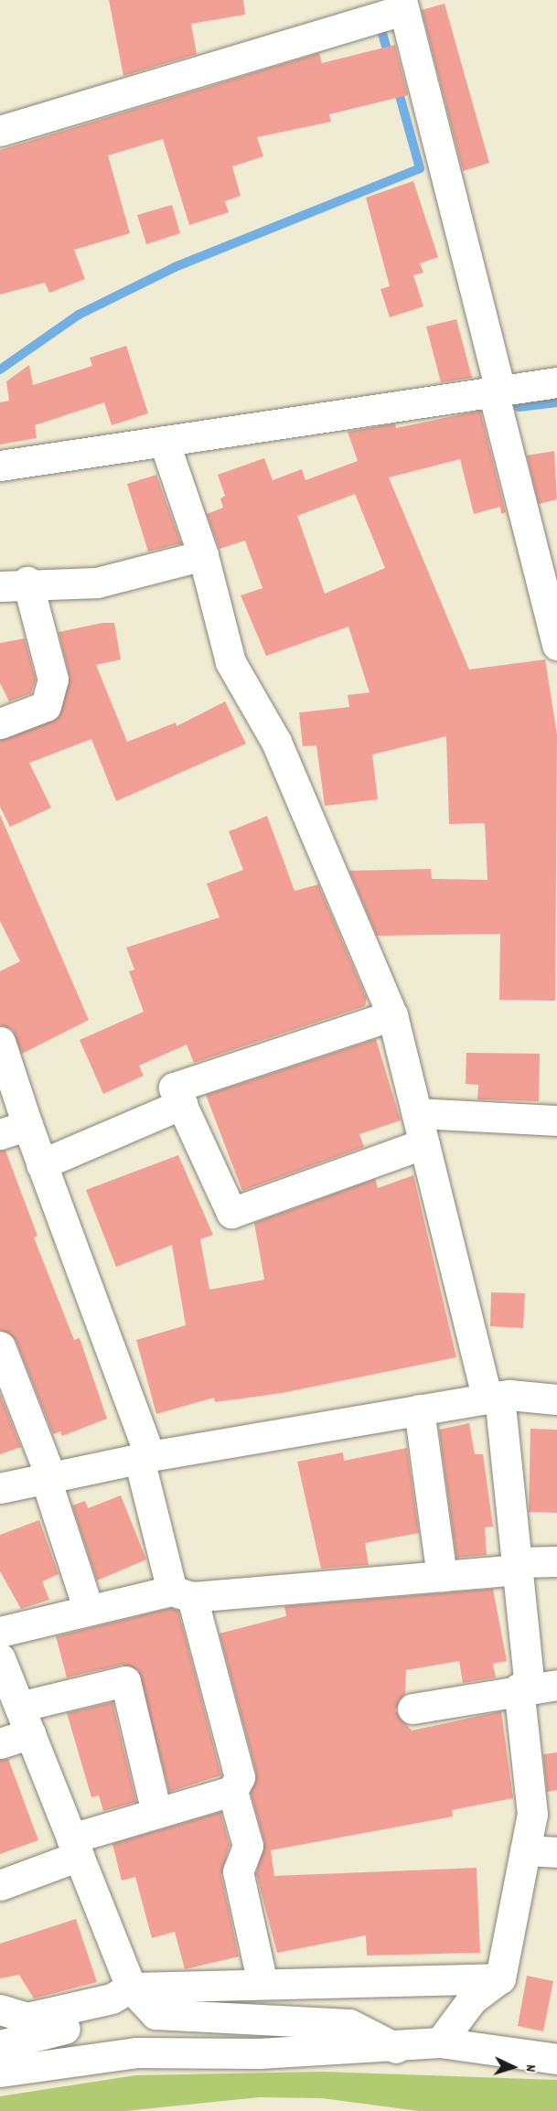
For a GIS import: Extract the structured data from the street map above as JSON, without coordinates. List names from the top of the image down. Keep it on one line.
{"north":"right"}
